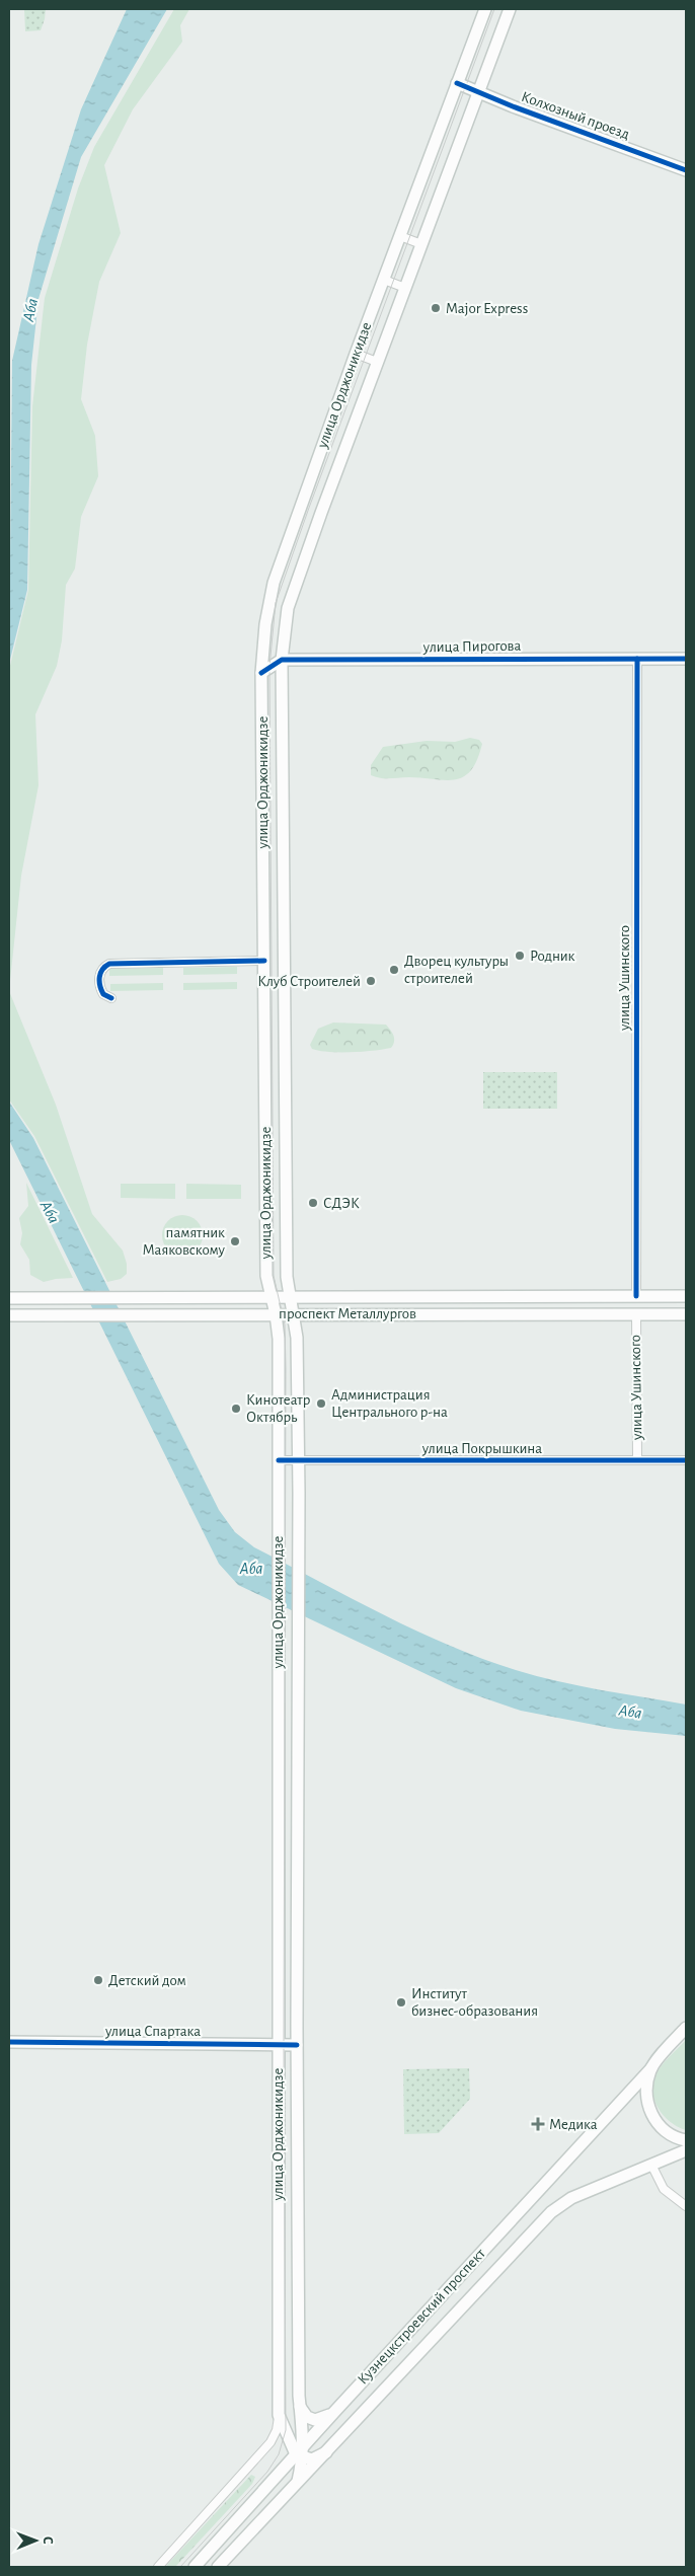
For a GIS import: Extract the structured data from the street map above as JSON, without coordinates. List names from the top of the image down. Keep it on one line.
{"streets":{"main road":["Колхозный проезд","улица Орджоникидзе","улица Пирогова","проспект Металлургов","улица Спартака","Кузнецкстроевский проспект"],"street":["улица Ушинского","улица Покрышкина"]},"crossings":[["Колхозный проезд","улица Орджоникидзе"],["улица Орджоникидзе","улица Пирогова"],["улица Орджоникидзе","проспект Металлургов"],["улица Орджоникидзе","улица Покрышкина"],["улица Орджоникидзе","улица Спартака"],["улица Орджоникидзе","Кузнецкстроевский проспект"],["улица Пирогова","улица Ушинского"],["улица Ушинского","проспект Металлургов"],["улица Ушинского","улица Покрышкина"]],"water":["Аба"],"places":{"other":["Major Express","Родник","Дворец культуры строителей","Клуб Строителей","СДЭК","памятник Маяковскому","Администрация Центрального р-на","Кинотеатр Октябрь","Детский дом","Институт бизнес-образования"],"health":["Медика"]},"north":"right"}
